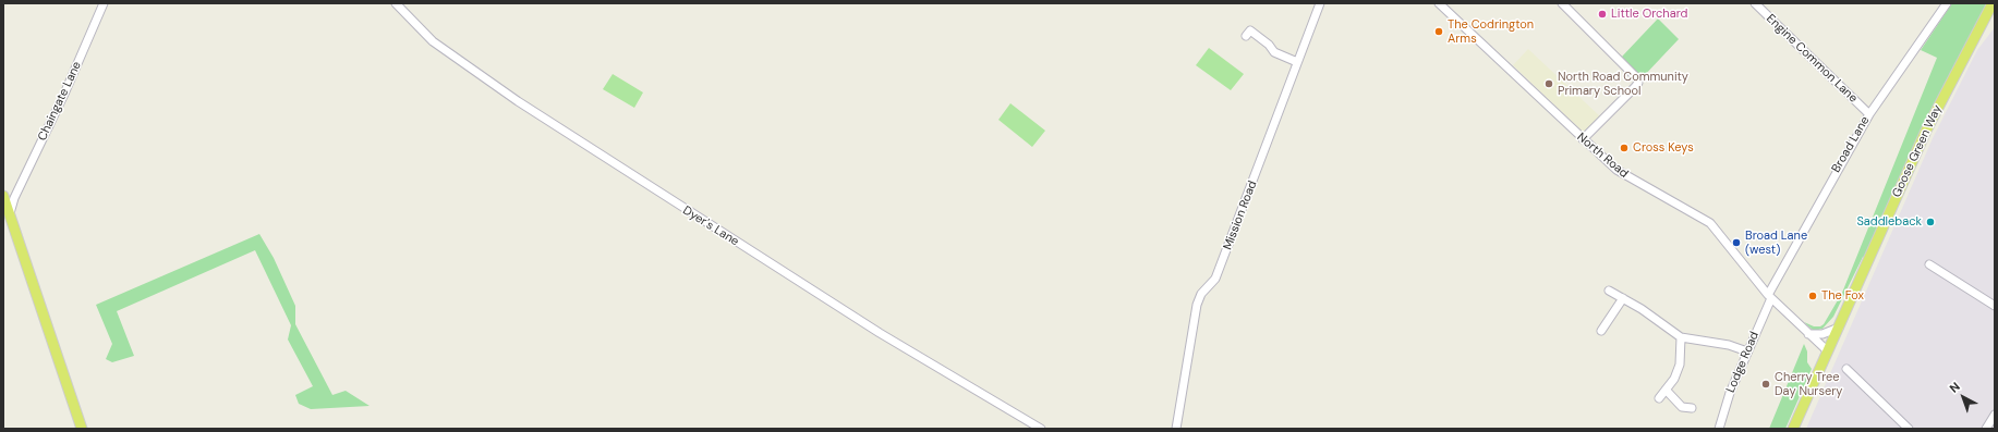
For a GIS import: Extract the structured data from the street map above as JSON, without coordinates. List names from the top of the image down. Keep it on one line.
{"streets":{"main road":["Goose Green Way"],"street":["Engine Common Lane","Chaingate Lane","Broad Lane","North Road","Mission Road","Dyer's Lane","Lodge Road"]},"crossings":[["Engine Common Lane","Broad Lane"],["Broad Lane","North Road"],["Broad Lane","Lodge Road"],["Goose Green Way","North Road"],["North Road","Lodge Road"]],"places":["Little Orchard","The Codrington Arms","North Road Community Primary School","Cross Keys","Saddleback","Broad Lane (west)","The Fox","Cherry Tree Day Nursery"],"north":"top left"}
